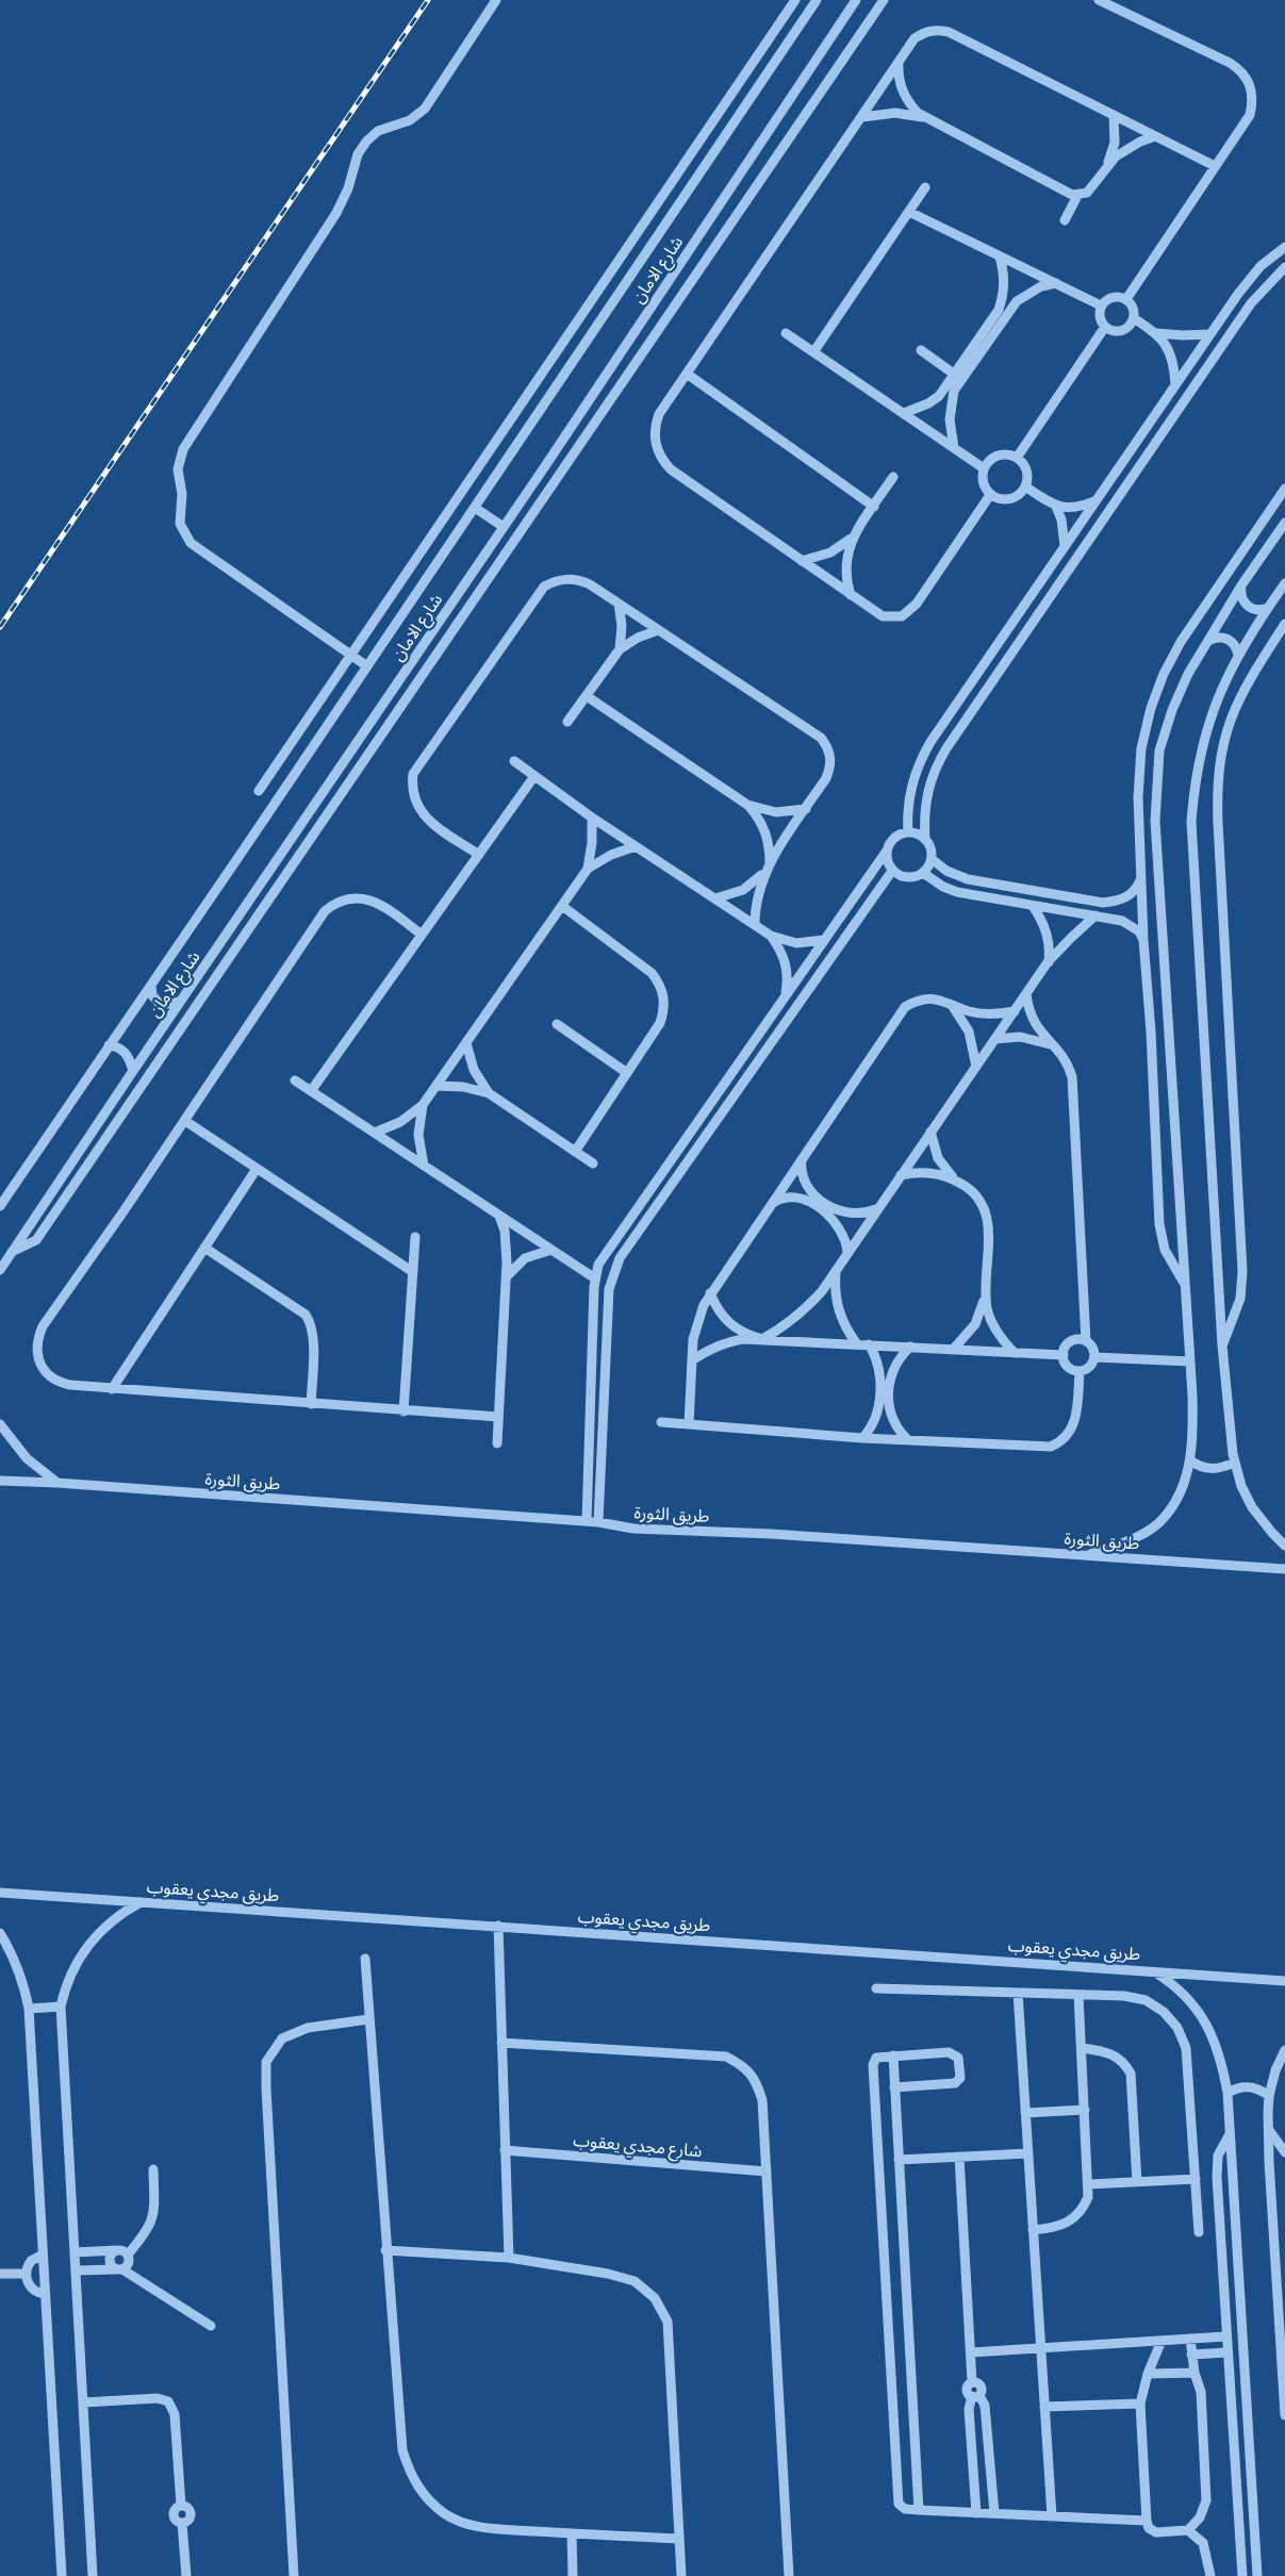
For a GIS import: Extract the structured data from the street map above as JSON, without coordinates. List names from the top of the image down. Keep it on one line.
{"streets":{"street":["شارع الامان","طريق الثورة","طريق مجدي يعقوب","شارع مجدي يعقوب"]}}
